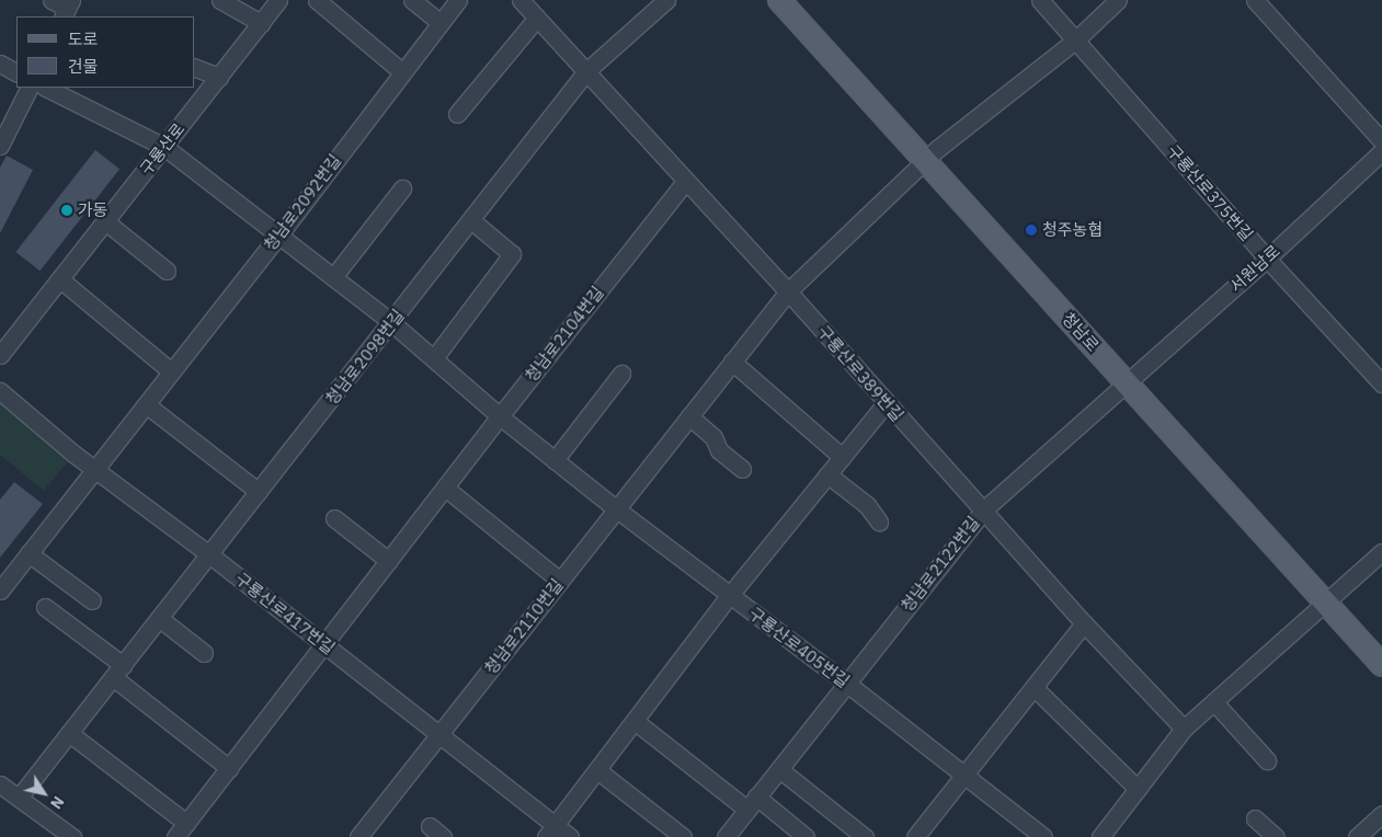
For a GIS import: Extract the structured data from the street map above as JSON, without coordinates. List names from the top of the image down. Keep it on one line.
{"streets":{"main road":["청남로"],"street":["구룡산로","구룡산로375번길","청남로2092번길","서원남로","청남로2104번길","청남로2098번길","구룡산로389번길","청남로2122번길","구룡산로417번길","청남로2110번길","구룡산로405번길"]},"crossings":[["구룡산로","구룡산로405번길"],["구룡산로375번길","서원남로"],["구룡산로375번길","청남로2110번길"],["청남로2092번길","구룡산로417번길"],["청남로2092번길","구룡산로405번길"],["서원남로","청남로"],["서원남로","청남로2122번길"],["청남로","청남로2122번길"],["청남로","청남로2110번길"],["청남로2104번길","구룡산로389번길"],["청남로2104번길","구룡산로417번길"],["청남로2104번길","구룡산로405번길"],["청남로2098번길","구룡산로389번길"],["청남로2098번길","구룡산로417번길"],["청남로2098번길","구룡산로405번길"],["구룡산로389번길","청남로2122번길"],["구룡산로389번길","청남로2110번길"],["청남로2122번길","구룡산로405번길"],["구룡산로417번길","청남로2110번길"],["청남로2110번길","구룡산로405번길"]],"places":["가동","청주농협"],"legend":["도로","건물"],"north":"bottom right"}
